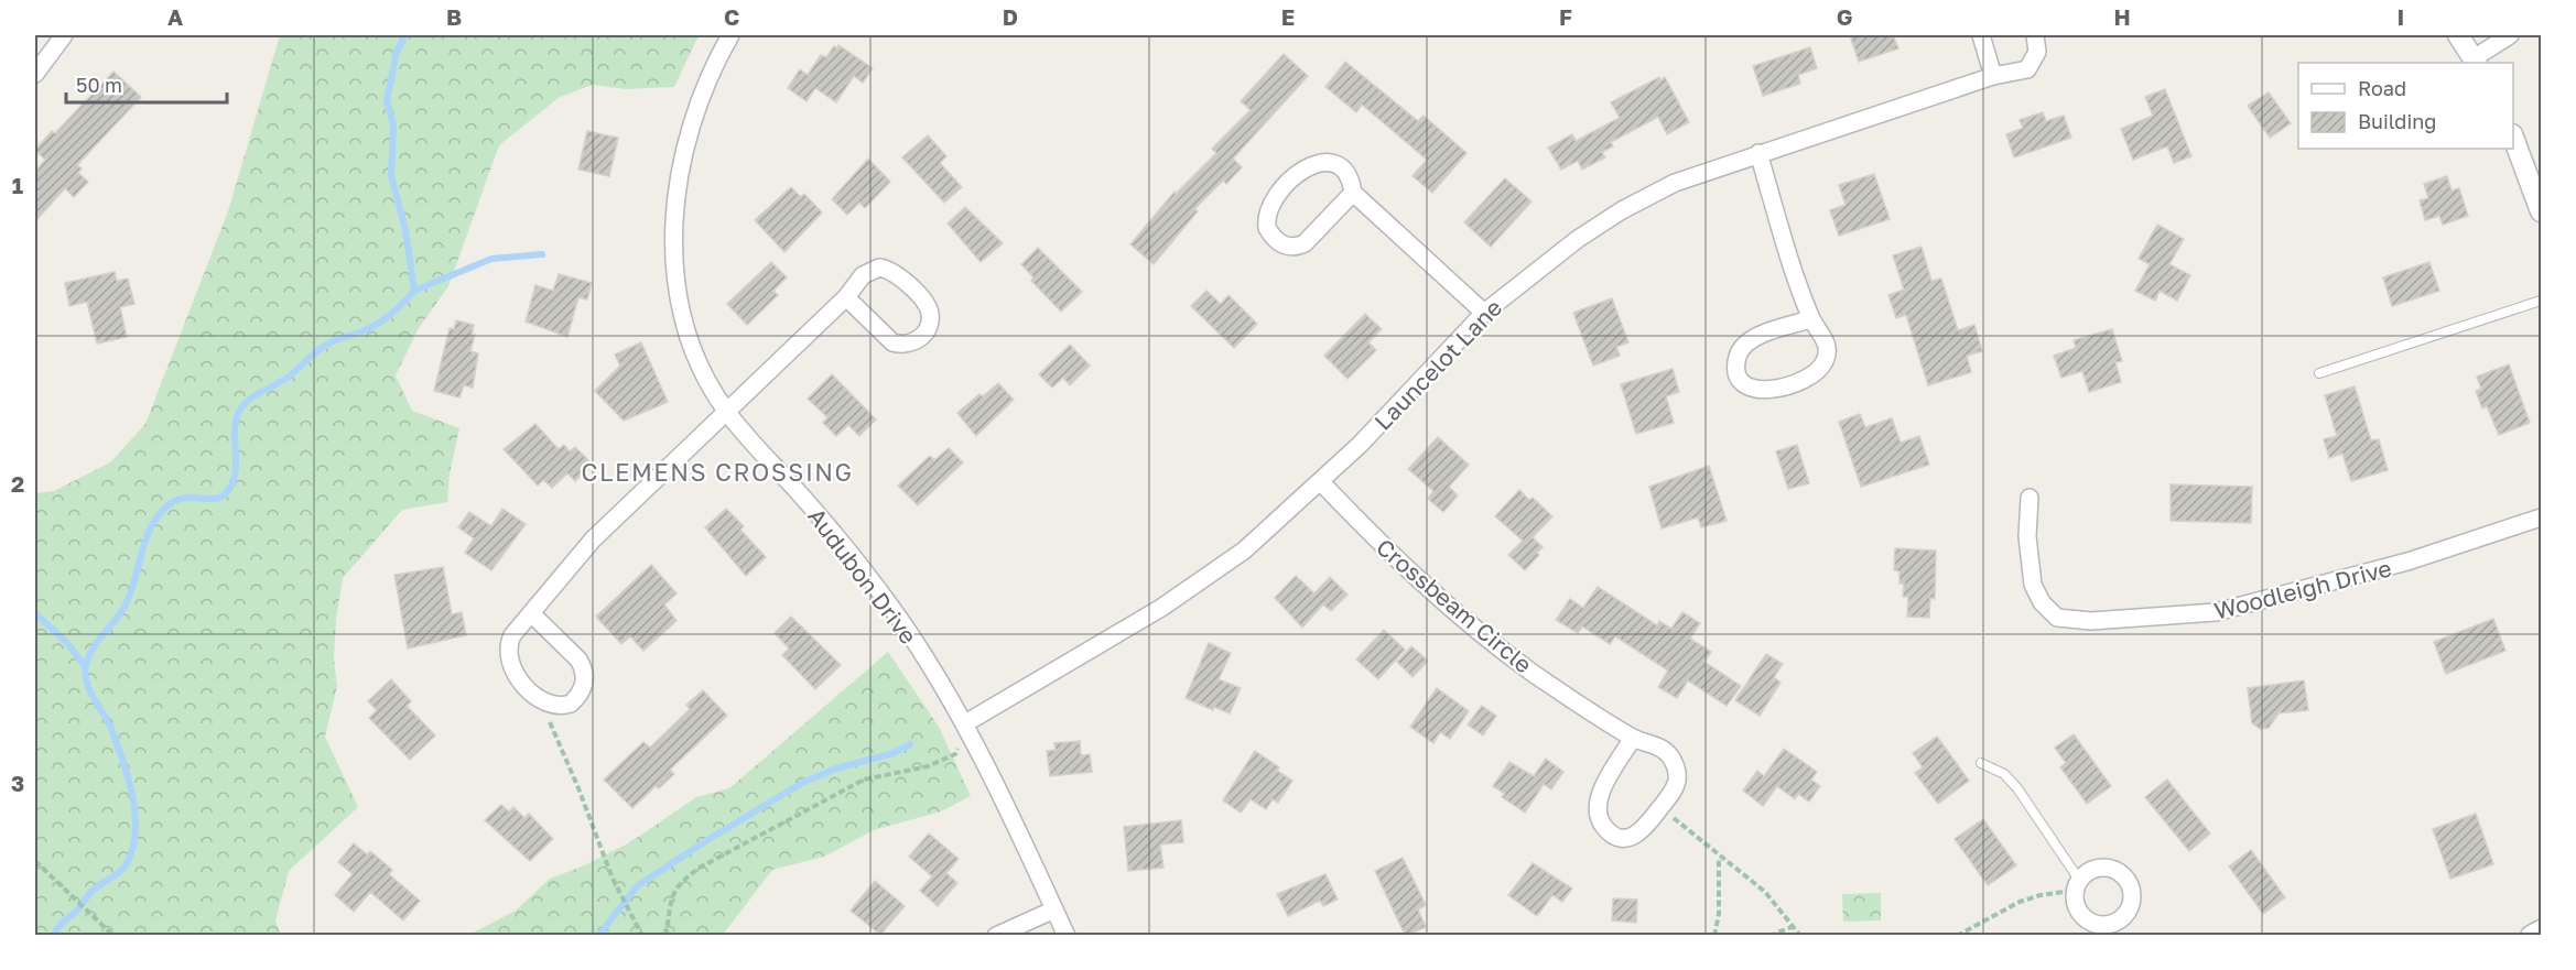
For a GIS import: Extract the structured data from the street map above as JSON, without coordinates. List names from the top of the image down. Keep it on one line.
{"streets":{"street":["Launcelot Lane","Audubon Drive","Woodleigh Drive","Crossbeam Circle"]},"crossings":[["Launcelot Lane","Audubon Drive"],["Launcelot Lane","Crossbeam Circle"]],"districts":["CLEMENS CROSSING"],"legend":["Road","Building"],"scale_bar":"50 m","grid":{"columns":["A","B","C","D","E","F","G","H","I"],"rows":["1","2","3"]}}
